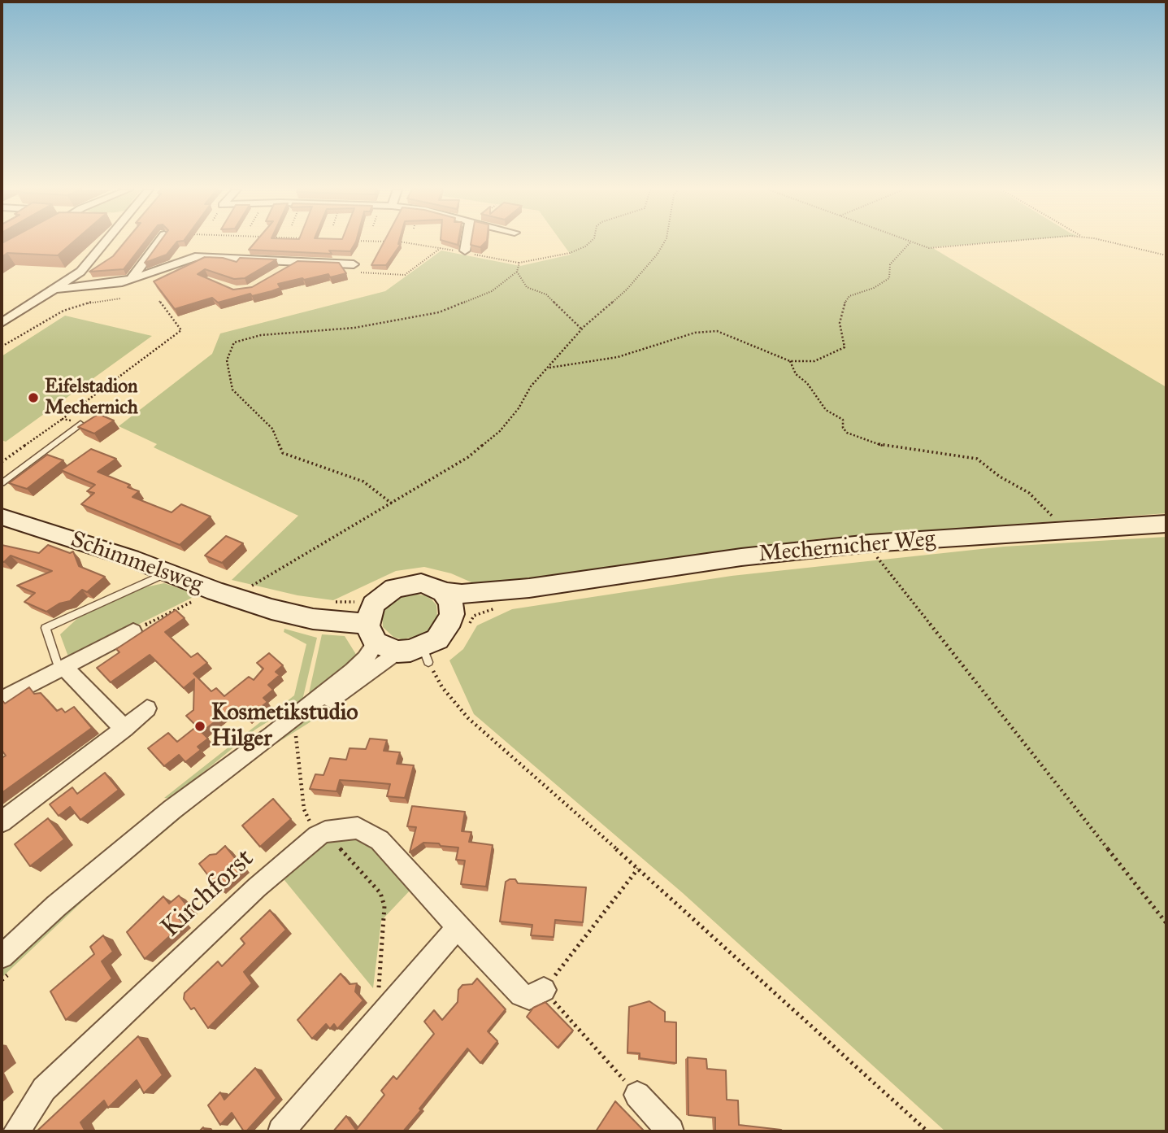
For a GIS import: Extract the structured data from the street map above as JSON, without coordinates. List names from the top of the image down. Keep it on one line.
{"streets":{"street":["Mechernicher Weg","Schimmelsweg","Kirchforst"]},"crossings":[["Mechernicher Weg","Schimmelsweg"]],"places":["Eifelstadion Mechernich","Kosmetikstudio Hilger"]}
